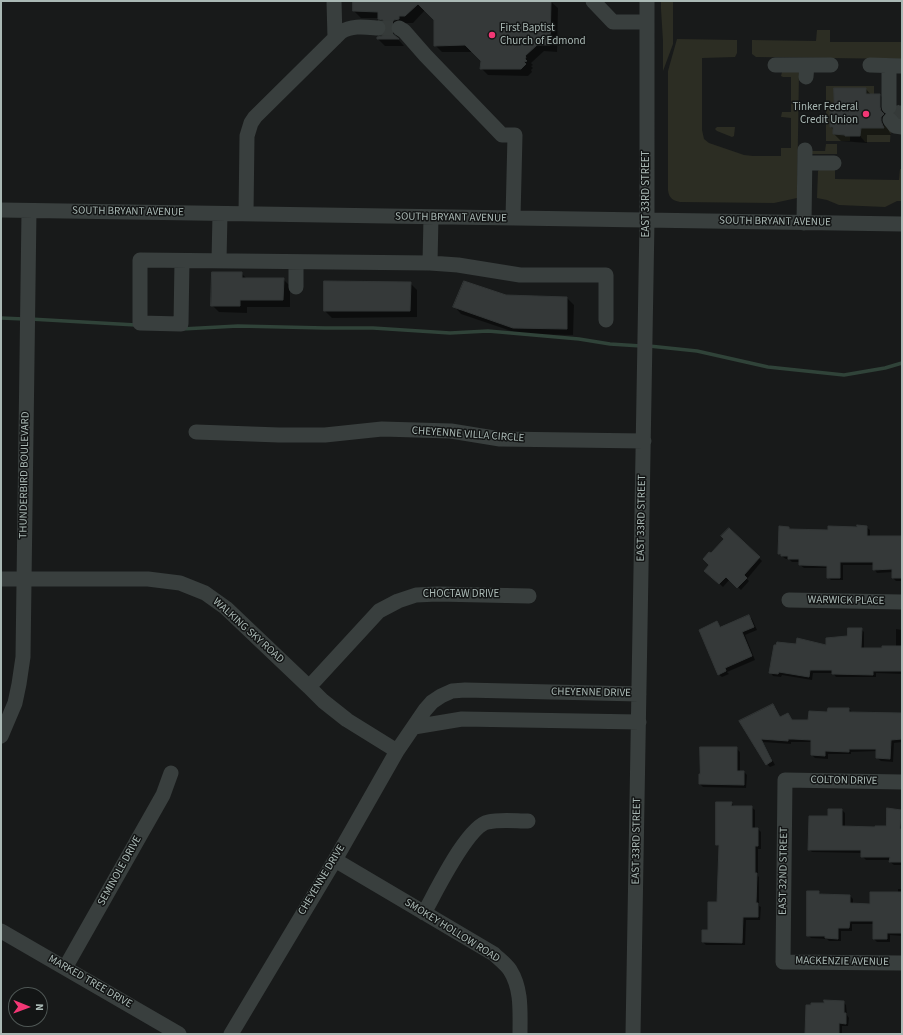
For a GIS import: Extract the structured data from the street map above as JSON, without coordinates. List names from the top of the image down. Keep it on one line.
{"streets":{"street":["EAST 33RD STREET","SOUTH BRYANT AVENUE","CHEYENNE VILLA CIRCLE","THUNDERBIRD BOULEVARD","CHOCTAW DRIVE","WARWICK PLACE","WALKING SKY ROAD","CHEYENNE DRIVE","COLTON DRIVE","SEMINOLE DRIVE","EAST 32ND STREET","SMOKEY HOLLOW ROAD","MACKENZIE AVENUE","MARKED TREE DRIVE"]},"crossings":[["EAST 33RD STREET","SOUTH BRYANT AVENUE"],["EAST 33RD STREET","CHEYENNE VILLA CIRCLE"],["EAST 33RD STREET","CHEYENNE DRIVE"],["SOUTH BRYANT AVENUE","THUNDERBIRD BOULEVARD"],["THUNDERBIRD BOULEVARD","WALKING SKY ROAD"],["CHOCTAW DRIVE","WALKING SKY ROAD"],["WALKING SKY ROAD","CHEYENNE DRIVE"],["CHEYENNE DRIVE","SMOKEY HOLLOW ROAD"],["COLTON DRIVE","EAST 32ND STREET"],["SEMINOLE DRIVE","MARKED TREE DRIVE"],["EAST 32ND STREET","MACKENZIE AVENUE"]],"places":["First Baptist Church of Edmond","Tinker Federal Credit Union"],"north":"right"}
